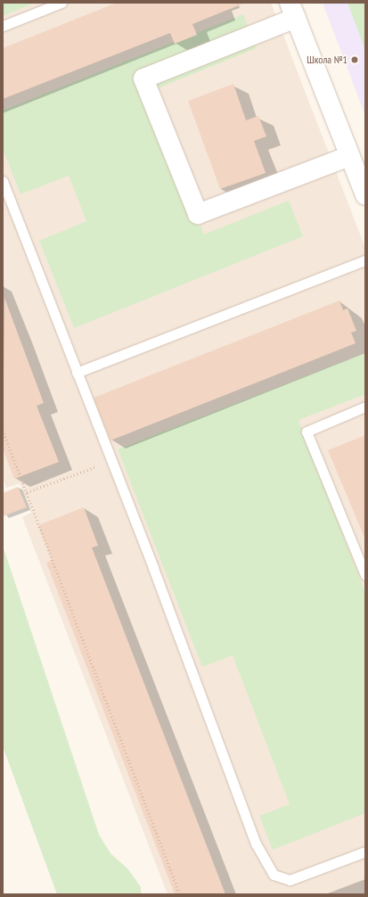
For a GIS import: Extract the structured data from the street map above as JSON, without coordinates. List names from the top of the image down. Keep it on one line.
{"places":["Школа №1"]}
